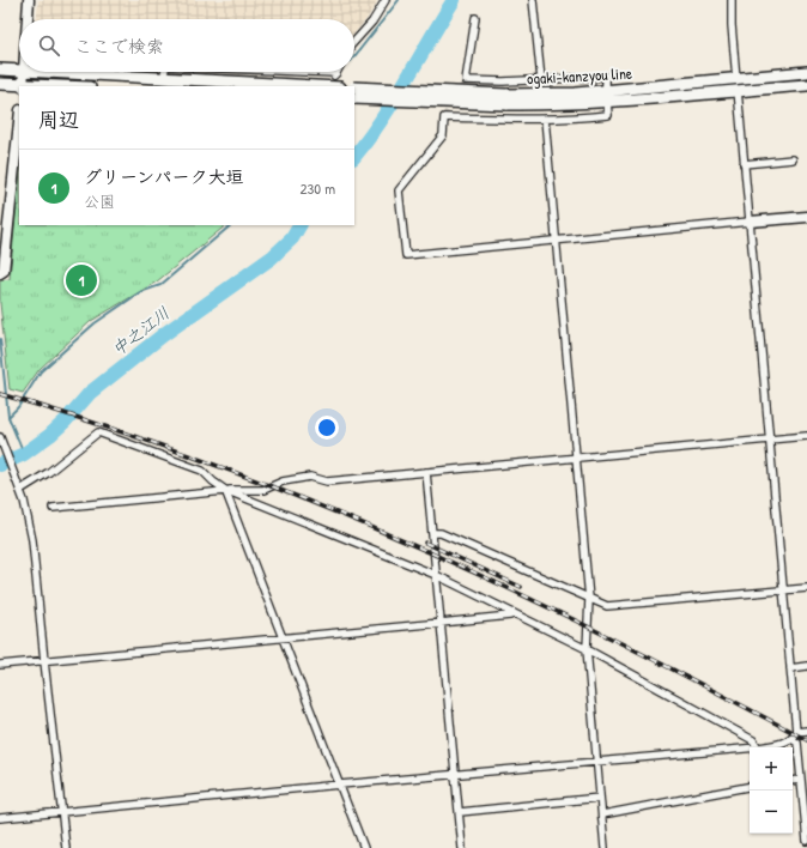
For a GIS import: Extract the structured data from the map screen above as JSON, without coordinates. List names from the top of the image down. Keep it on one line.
{"streets":{"main road":["ogaki-kanzyou line"]},"water":["中之江川"],"page":{"search":"ここで検索","heading":"周辺","list":[{"mark":"1","name":"グリーンパーク大垣","note":"公園","value":"230 m"}],"pins":"1","map_buttons":["+","−"]}}
